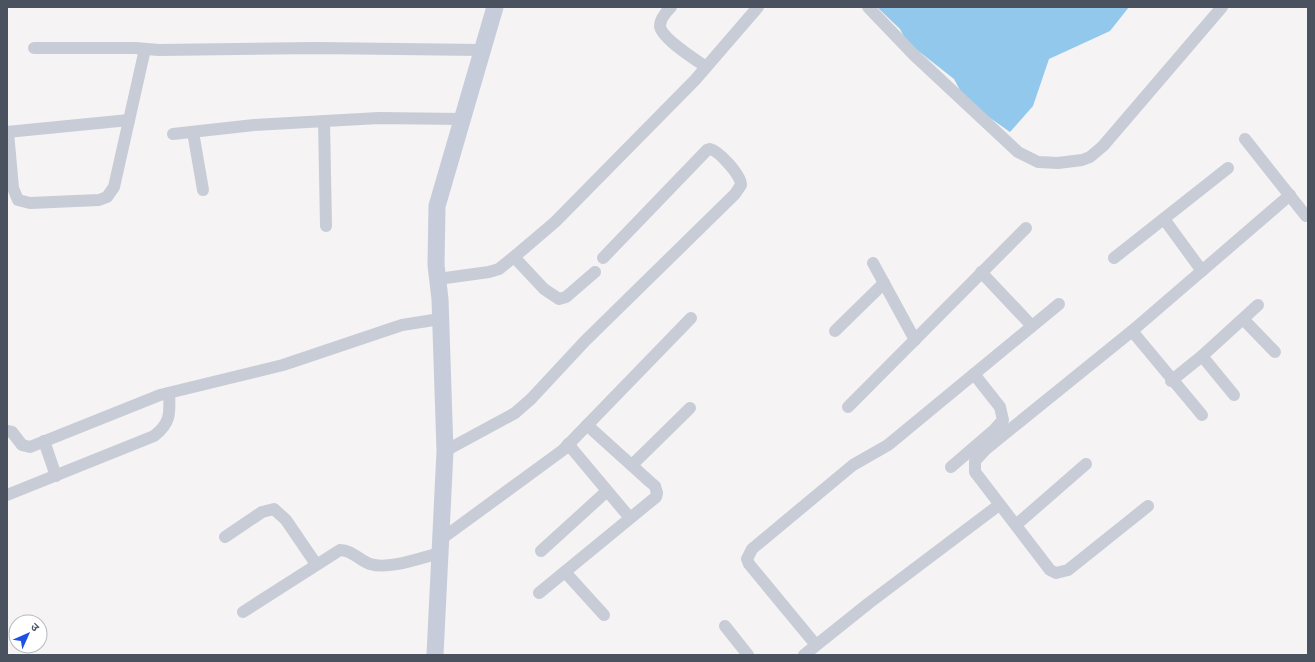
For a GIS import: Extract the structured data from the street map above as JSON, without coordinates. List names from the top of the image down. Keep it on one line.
{"north":"top right"}
